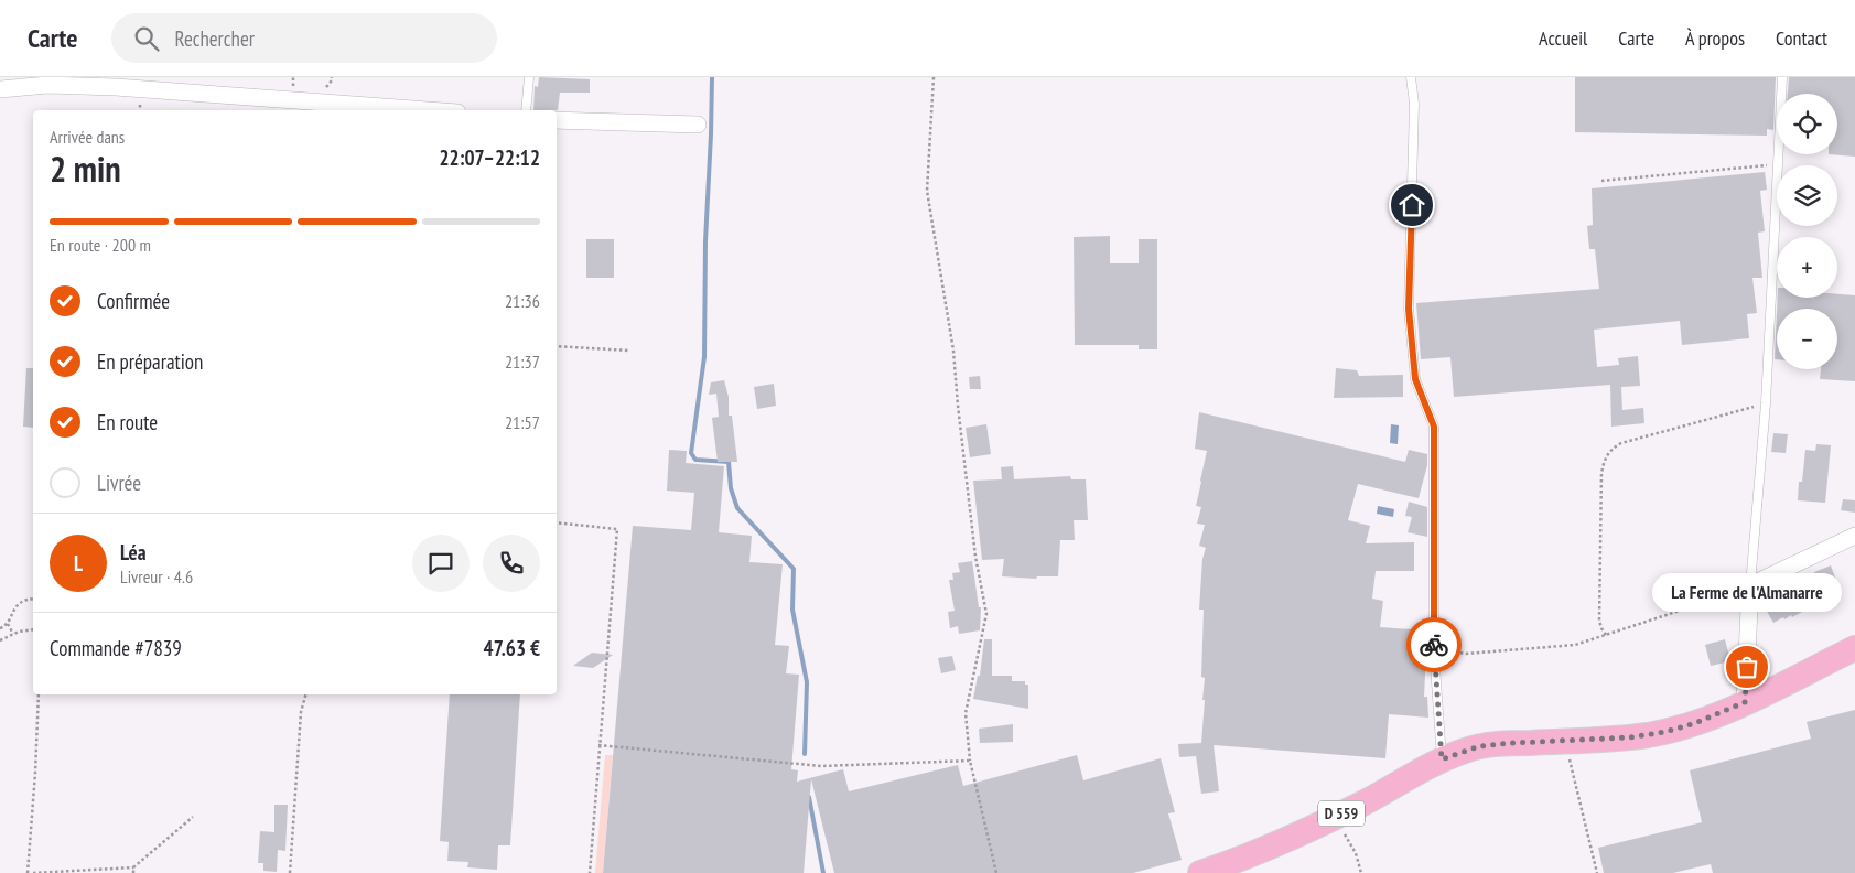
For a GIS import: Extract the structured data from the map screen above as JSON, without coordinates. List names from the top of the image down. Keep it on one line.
{"streets":{"main road":["D 559"]},"places":["La Ferme de l'Almanarre"],"page":{"header":"Carte","search":"Rechercher","nav":["Accueil","Carte","À propos","Contact"],"map_buttons":["+","−"],"heading":["2 min","Arrivée dans","22:07–22:12"],"panel":["Léa","Livreur · 4.6","Commande #7839","47.63 €"],"bar":"En route · 200 m","list":[["Confirmée","21:36"],["En préparation","21:37"],["En route","21:57"],"Livrée"],"round":"L","bubble":"La Ferme de l'Almanarre"}}
